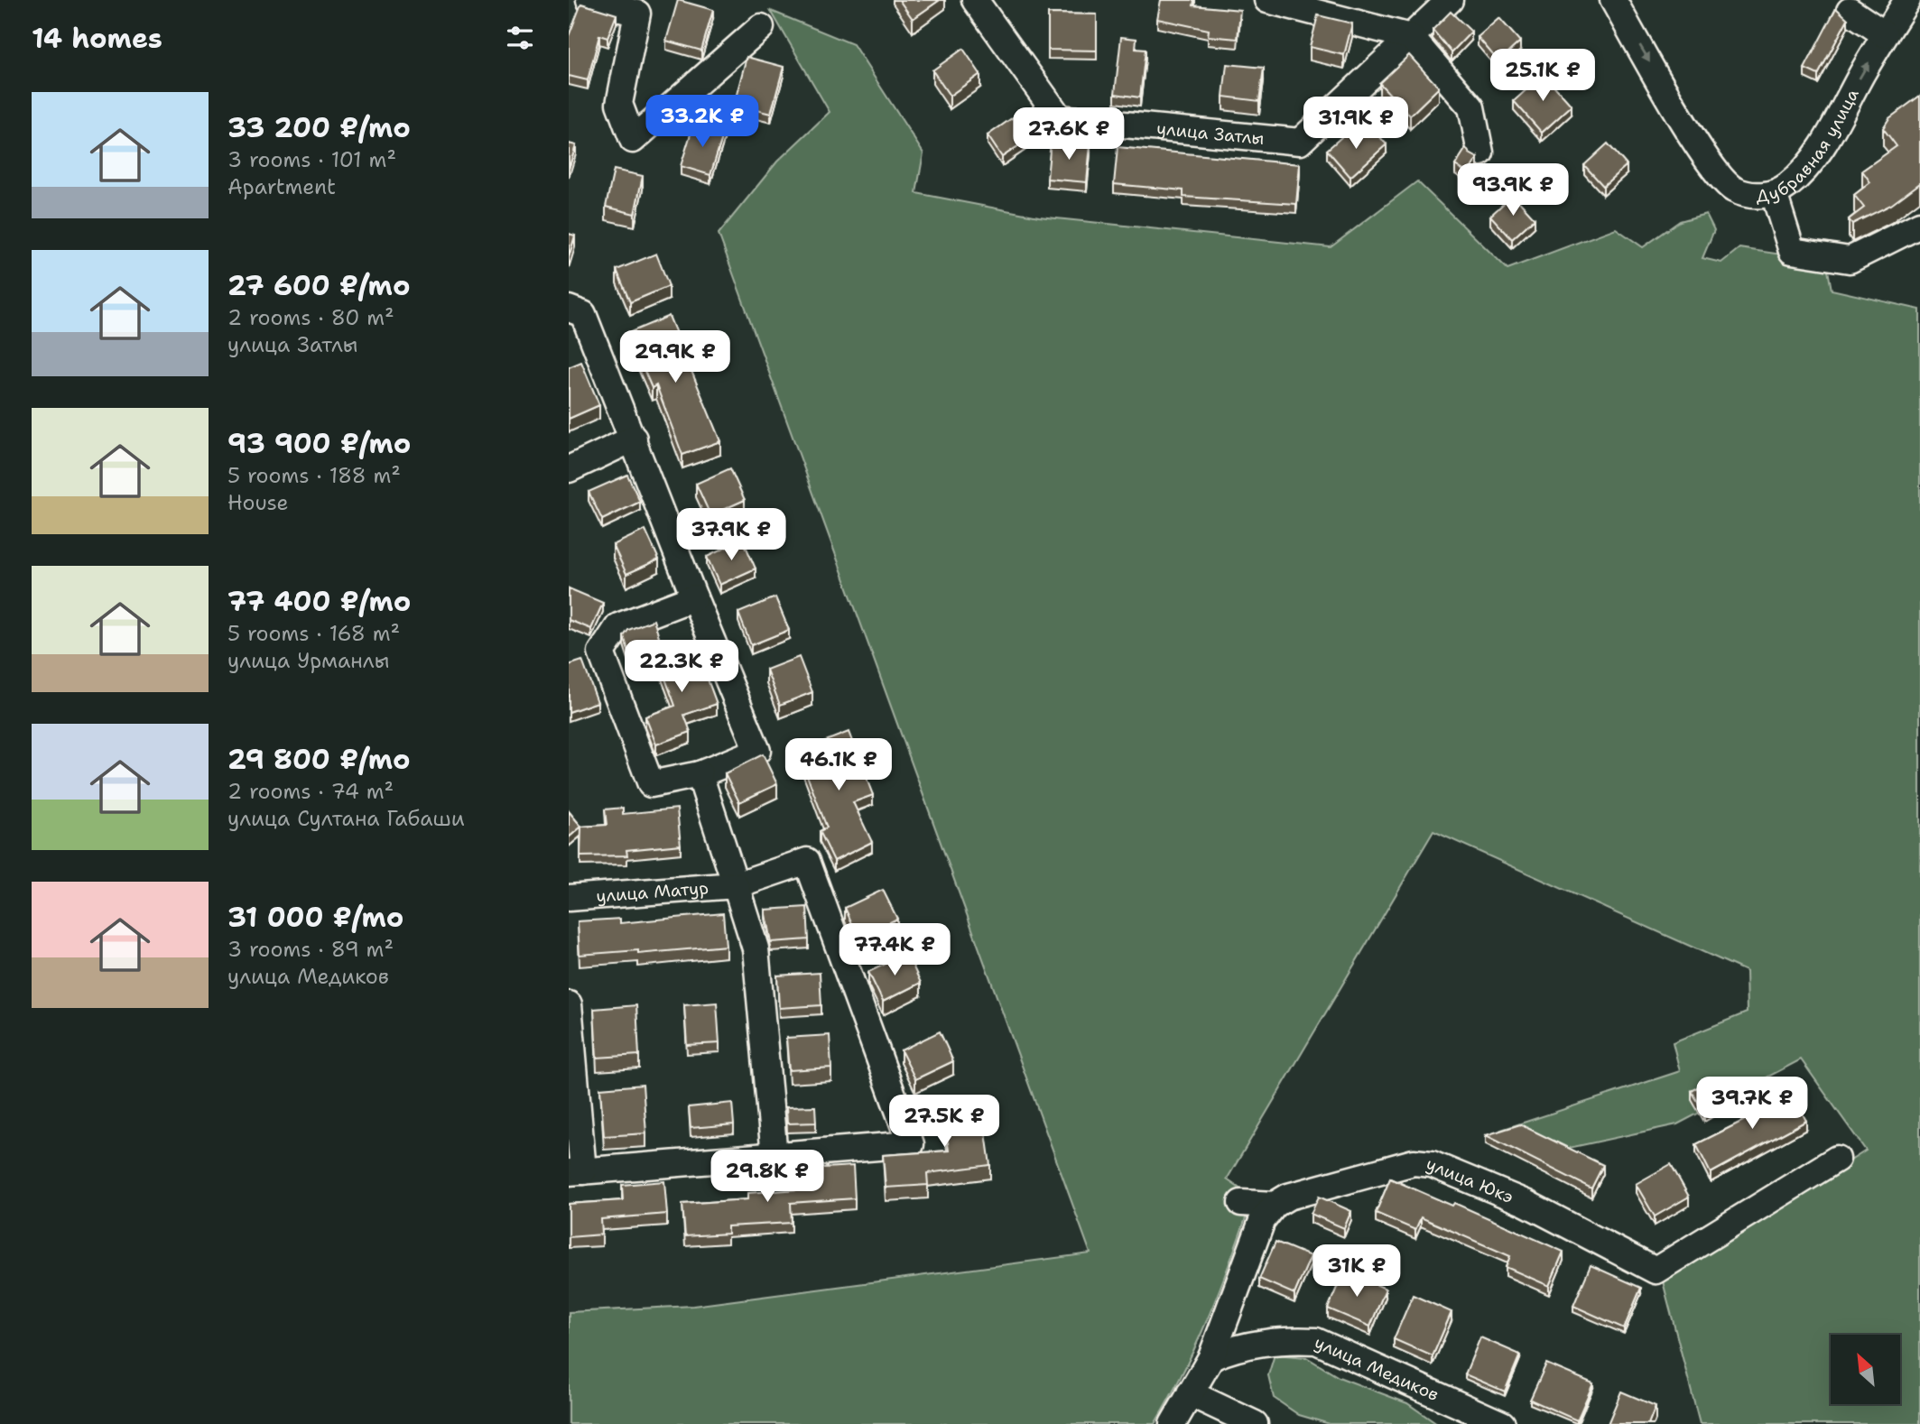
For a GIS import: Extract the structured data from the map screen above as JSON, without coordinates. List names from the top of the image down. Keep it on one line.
{"streets":{"street":["улица Затлы","Дубравная улица","улица Матур","улица Юкэ","улица Медиков"]},"north":"top left","page":{"heading":"14 homes","price":["25.1K ₽","33.2K ₽","31.9K ₽","27.6K ₽","93.9K ₽","29.9K ₽","37.9K ₽","22.3K ₽","46.1K ₽","77.4K ₽","39.7K ₽","27.5K ₽","29.8K ₽","31K ₽"],"list":[{"name":"33 200 ₽/mo","note":"3 rooms · 101 m² · Apartment"},{"name":"27 600 ₽/mo","note":"2 rooms · 80 m² · улица Затлы"},{"name":"93 900 ₽/mo","note":"5 rooms · 188 m² · House"},{"name":"77 400 ₽/mo","note":"5 rooms · 168 m² · улица Урманлы"},{"name":"29 800 ₽/mo","note":"2 rooms · 74 m² · улица Султана Габаши"},{"name":"31 000 ₽/mo","note":"3 rooms · 89 m² · улица Медиков"}]}}
